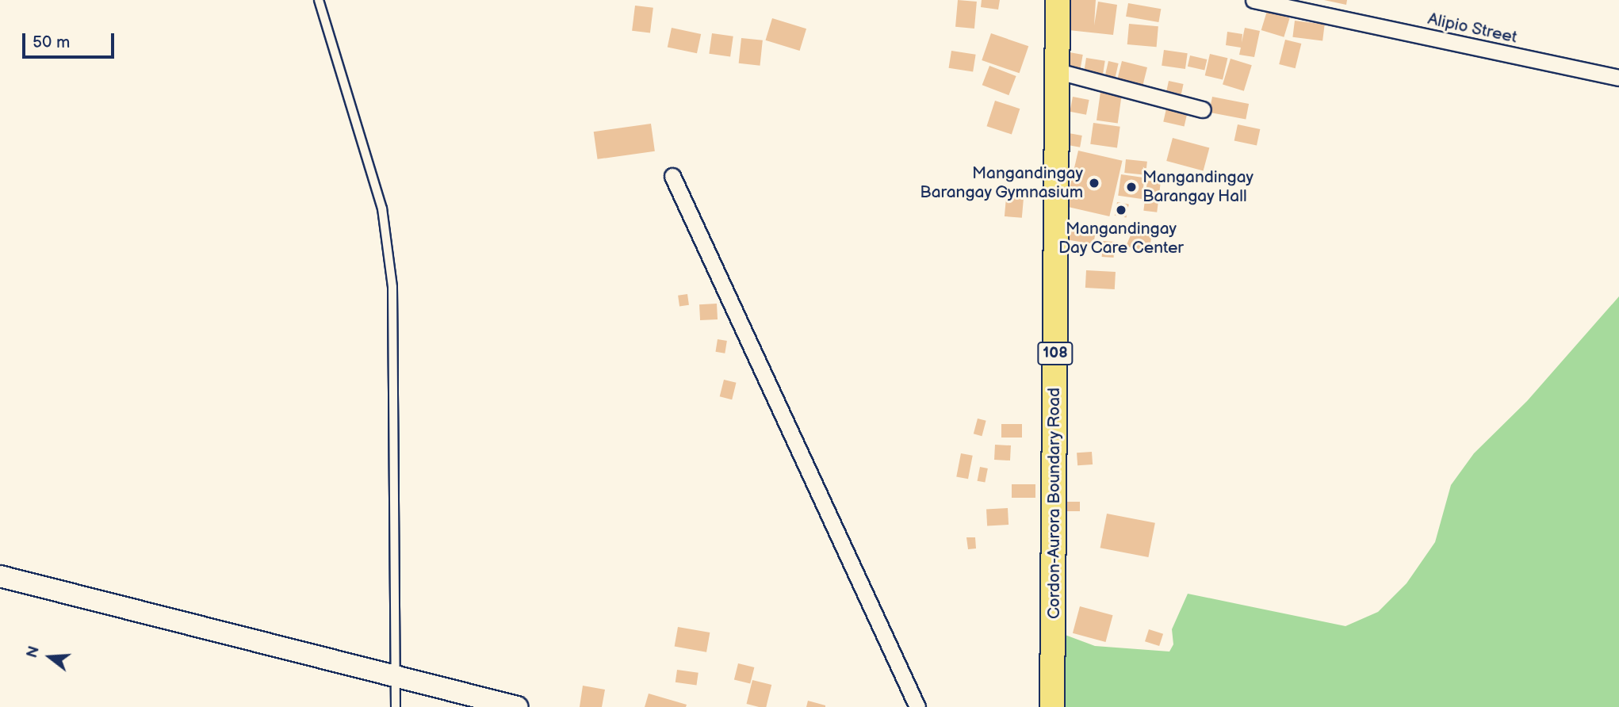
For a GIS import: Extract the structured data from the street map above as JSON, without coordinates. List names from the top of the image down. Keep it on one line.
{"streets":{"main road":["108","Cordon-Aurora Boundary Road"],"street":["Alipio Street"]},"places":["Mangandingay Barangay Gymnasium","Mangandingay Barangay Hall","Mangandingay Day Care Center"],"scale_bar":"50 m","north":"left"}
